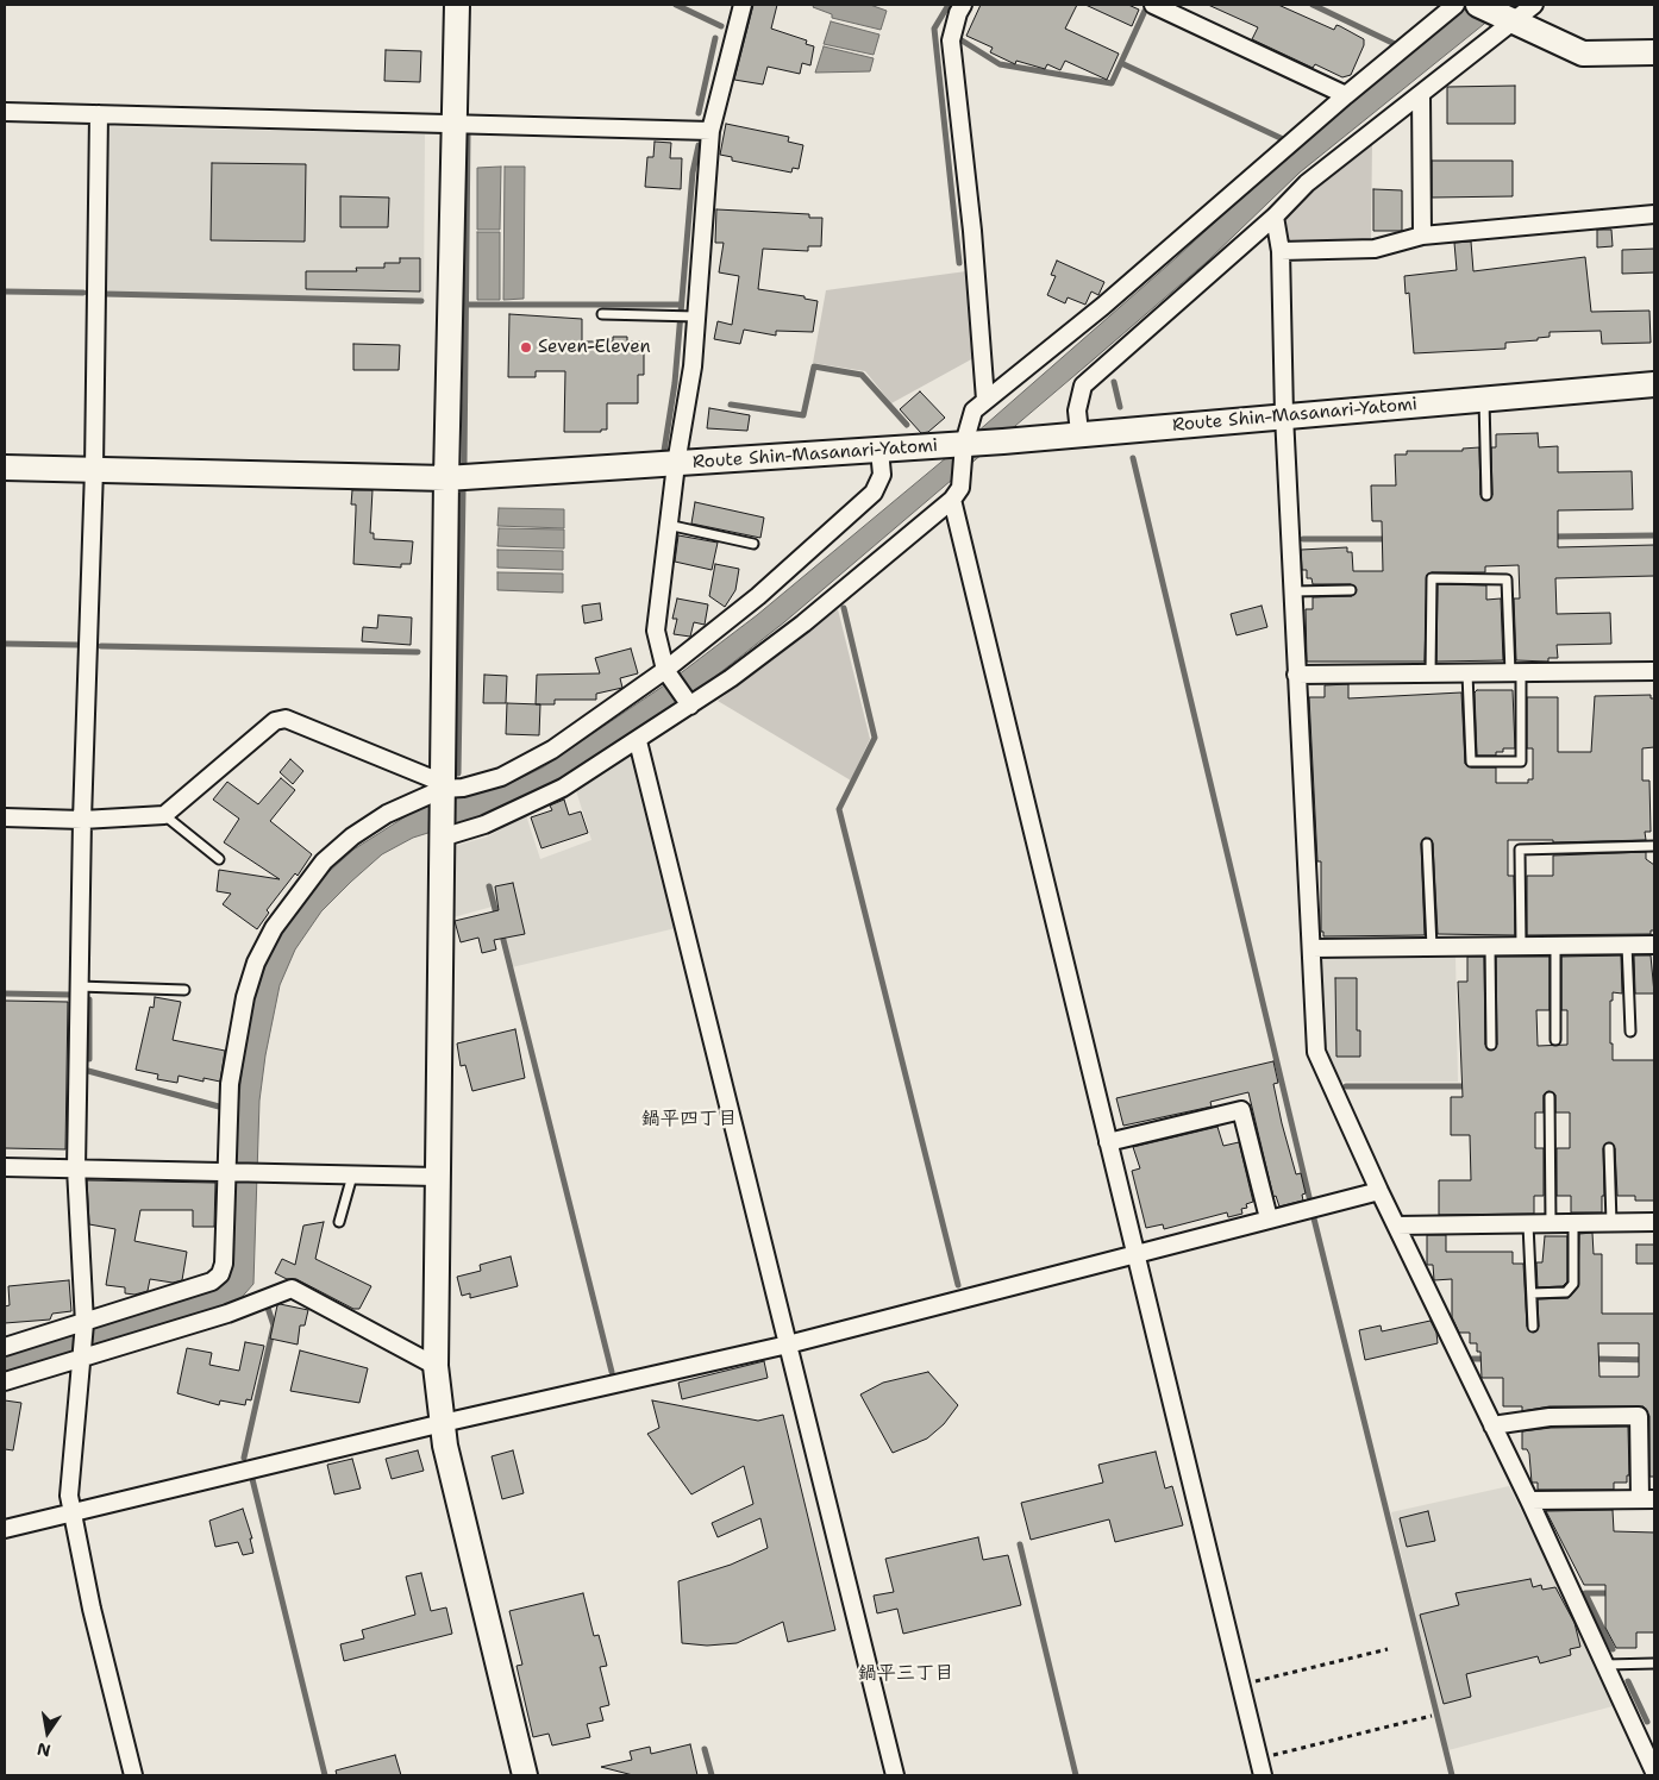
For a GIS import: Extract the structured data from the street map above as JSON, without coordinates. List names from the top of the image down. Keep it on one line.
{"streets":{"street":["Route Shin-Masanari-Yatomi"]},"districts":["鍋平四丁目","鍋平三丁目"],"places":["Seven-Eleven"],"north":"bottom"}
